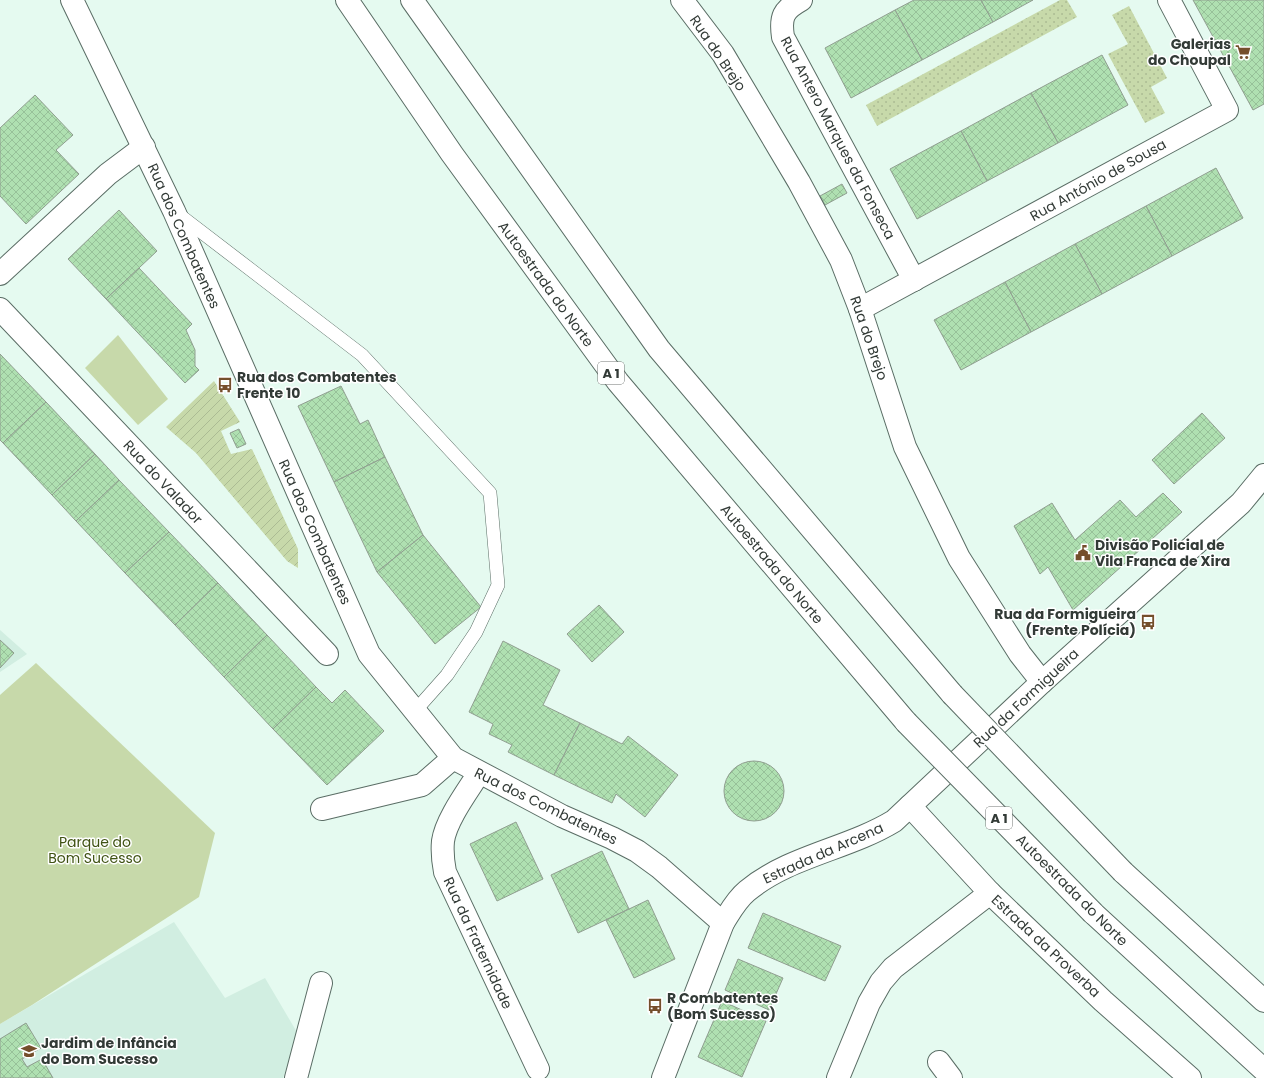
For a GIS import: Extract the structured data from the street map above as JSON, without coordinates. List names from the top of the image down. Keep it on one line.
{"streets":{"main road":["Rua do Brejo","Rua Antero Marques da Fonseca","Rua António de Sousa","Rua dos Combatentes","Autoestrada do Norte","A 1","Rua do Valador","Rua da Formigueira","Estrada da Arcena","Rua da Fraternidade","Estrada da Proverba"]},"crossings":[["Rua do Brejo","Rua António de Sousa"],["Rua do Brejo","Rua da Formigueira"],["Rua Antero Marques da Fonseca","Rua António de Sousa"],["Rua dos Combatentes","Estrada da Arcena"],["Rua dos Combatentes","Rua da Fraternidade"],["Rua da Formigueira","Estrada da Arcena"],["Rua da Formigueira","Estrada da Proverba"],["Estrada da Arcena","Estrada da Proverba"]],"parks":["Parque do Bom Sucesso"],"places":{"supermarket":["Galerias do Choupal"],"bus stop":["Rua dos Combatentes Frente 10","Rua da Formigueira (Frente Polícia)","R Combatentes (Bom Sucesso)"],"public building":["Divisão Policial de Vila Franca de Xira"],"school or university":["Jardim de Infância do Bom Sucesso"]}}
